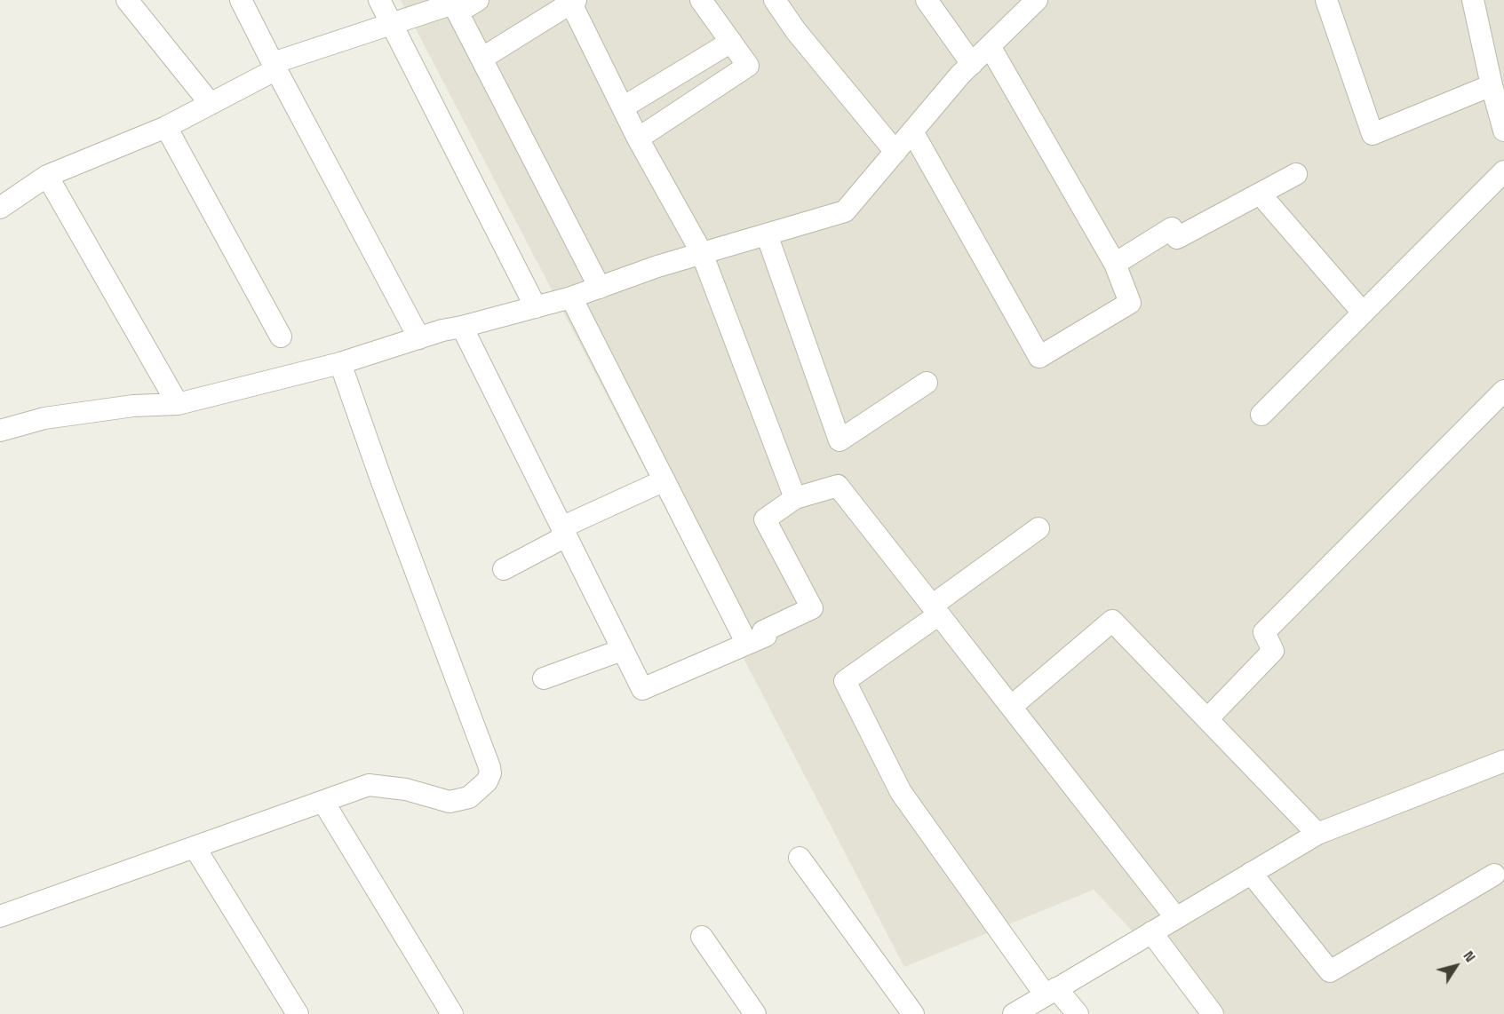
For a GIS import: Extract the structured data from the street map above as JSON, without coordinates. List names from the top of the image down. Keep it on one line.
{"north":"top right"}
